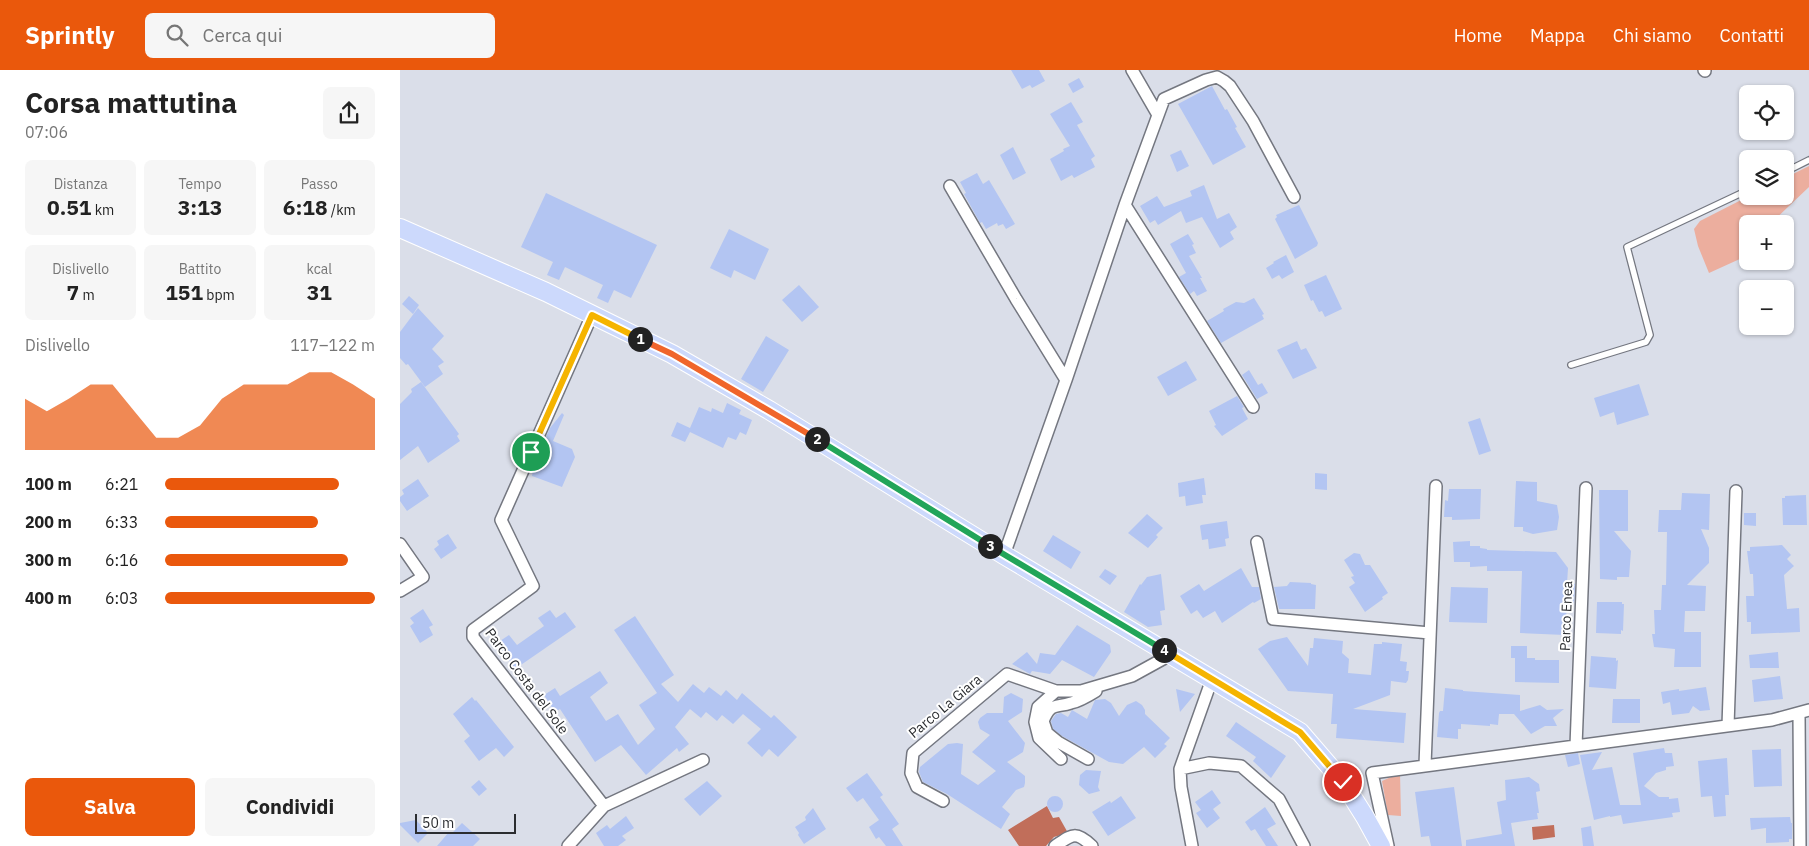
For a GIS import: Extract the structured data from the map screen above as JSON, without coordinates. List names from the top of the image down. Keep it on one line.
{"streets":{"street":["Parco Enea","Parco Costa del Sole","Parco La Giara"]},"scale_bar":"50 m","page":{"header":"Sprintly","search":"Cerca qui","nav":["Home","Mappa","Chi siamo","Contatti"],"heading":["Corsa mattutina","07:06"],"map_buttons":["+","−"],"stats":[["Distanza","0.51 km"],["Tempo","3:13"],["Passo","6:18 /km"],["Dislivello","7 m"],["Battito","151 bpm"],["kcal","31"]],"chart":["Dislivello","117–122 m"],"pins":["1","2","3","4"],"list":[{"name":"100 m","note":"6:21"},{"name":"200 m","note":"6:33"},{"name":"300 m","note":"6:16"},{"name":"400 m","note":"6:03"}],"buttons":["Salva","Condividi"],"scale":"50 m"}}
